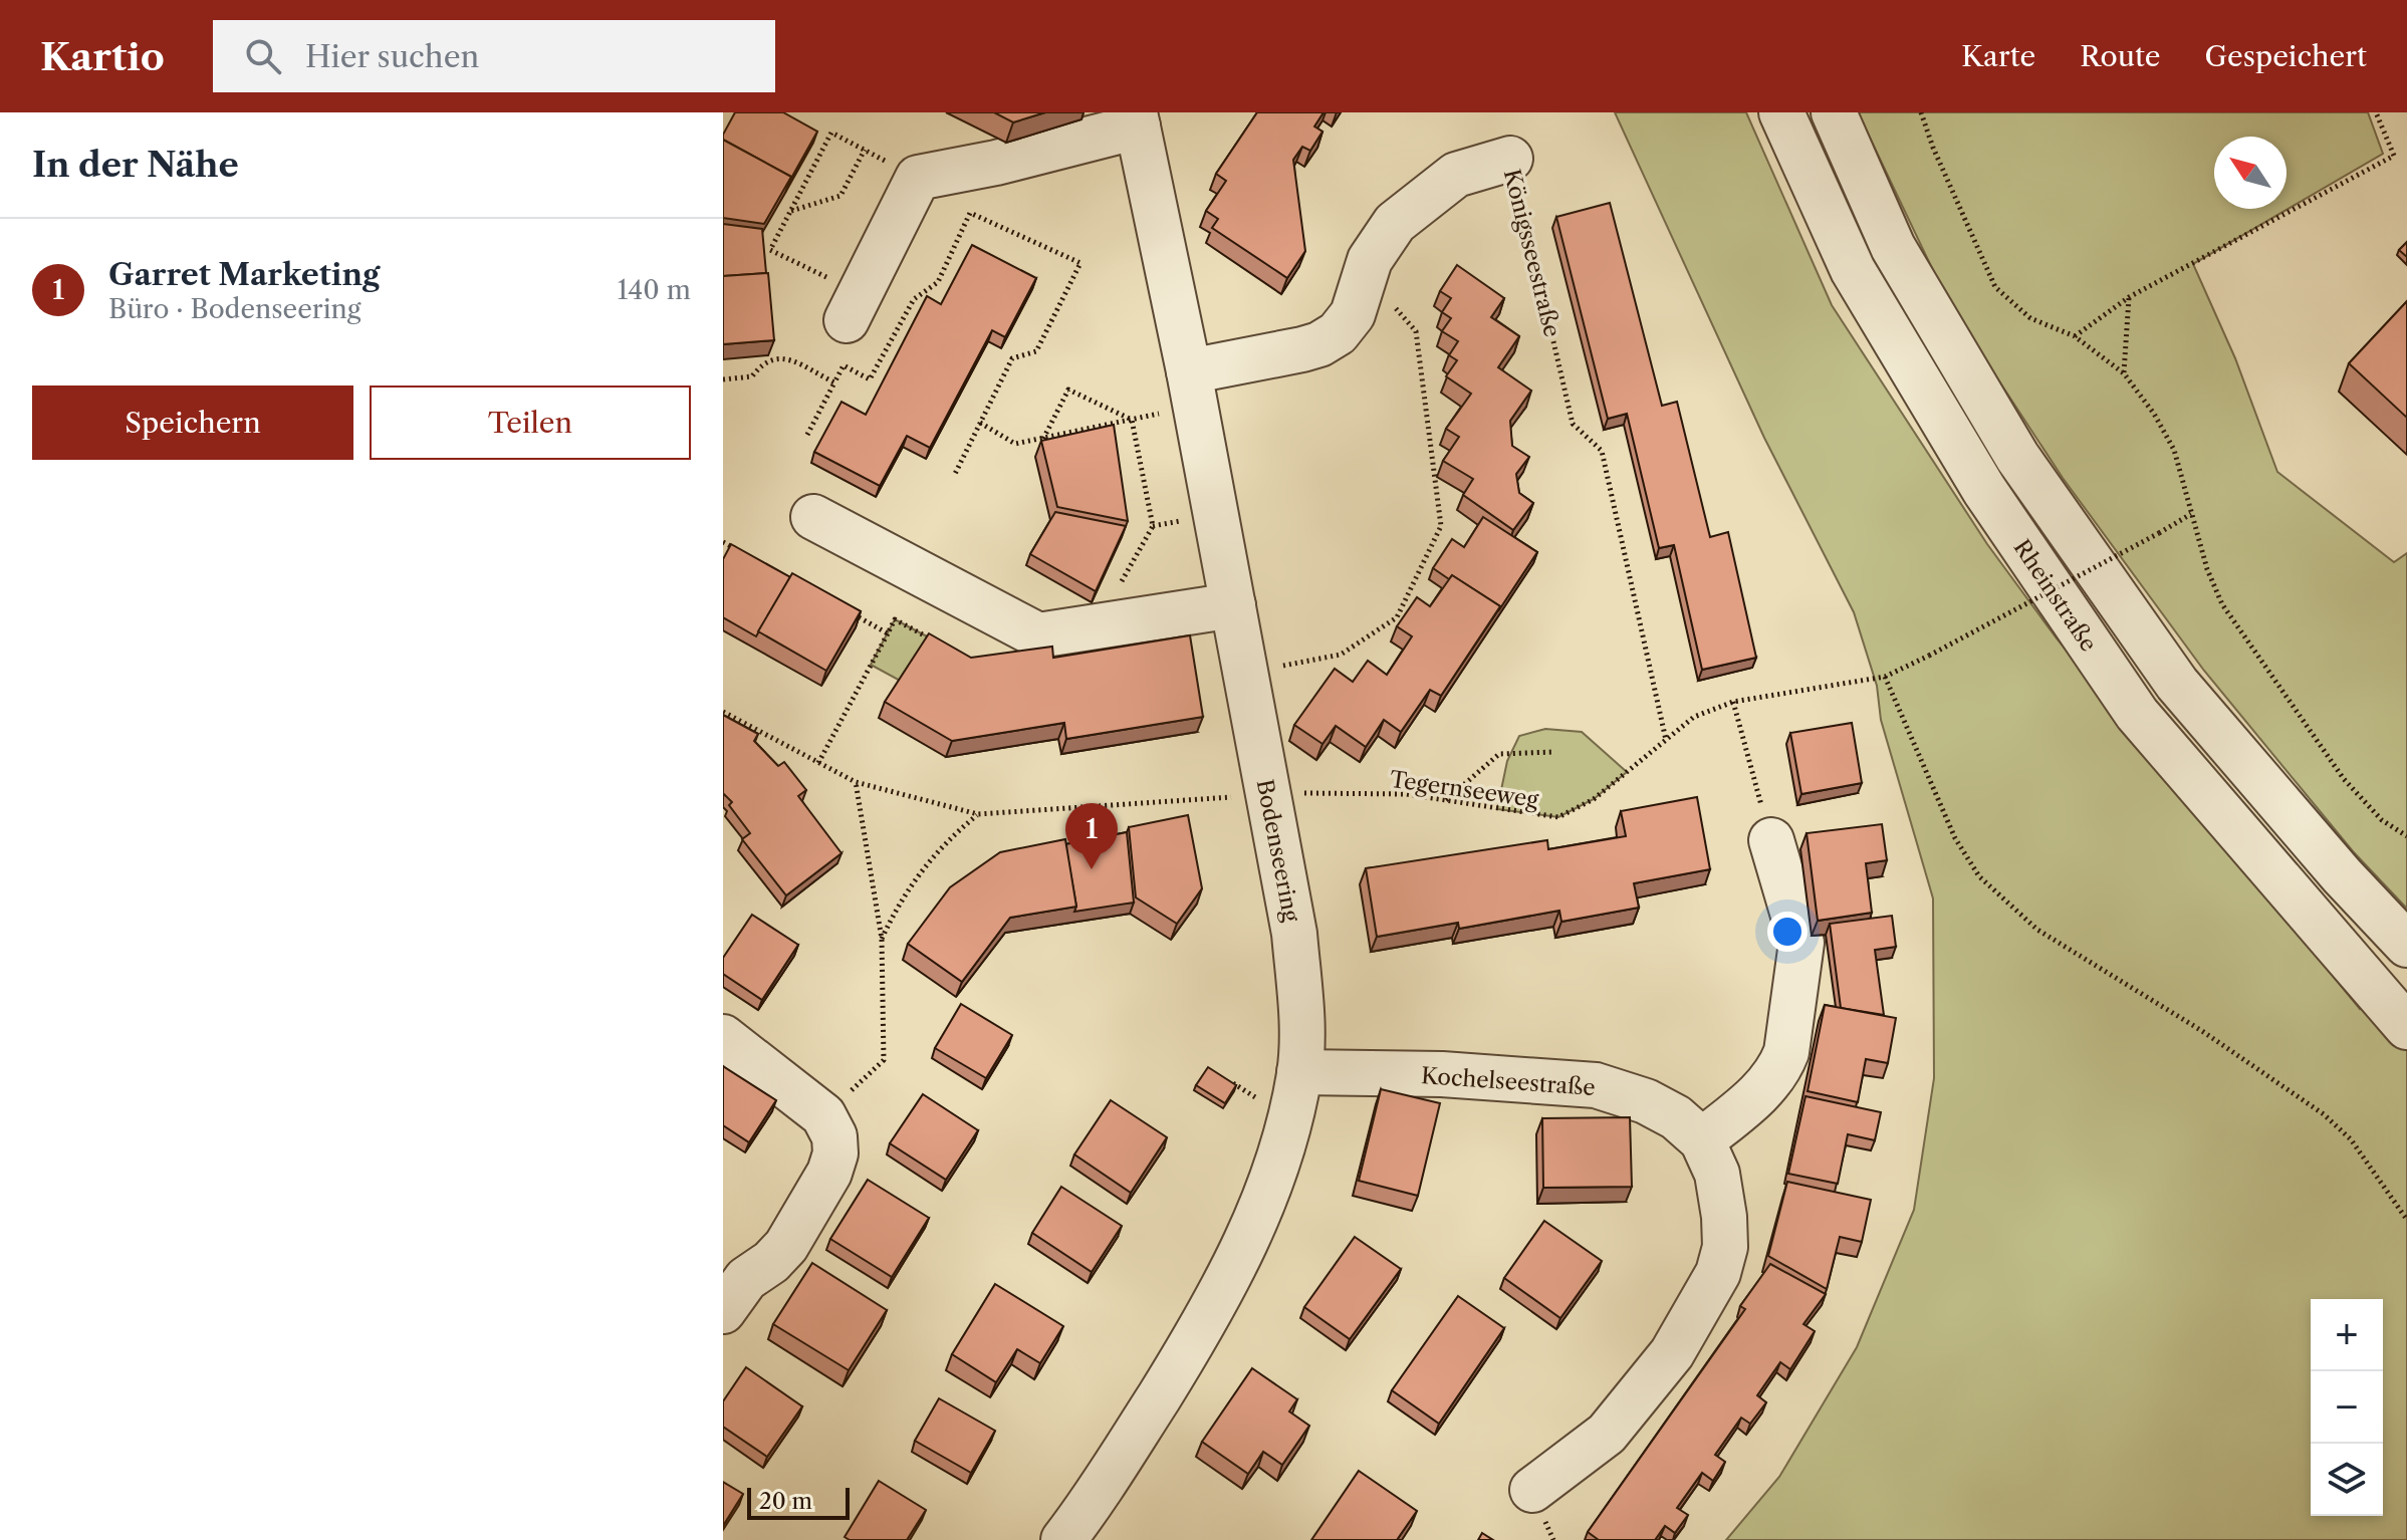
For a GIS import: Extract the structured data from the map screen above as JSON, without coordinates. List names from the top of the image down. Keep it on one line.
{"streets":{"street":["Königsseestraße","Rheinstraße","Bodenseering","Kochelseestraße"],"path":["Tegernseeweg"]},"crossings":[["Königsseestraße","Tegernseeweg"],["Königsseestraße","Bodenseering"],["Tegernseeweg","Bodenseering"],["Bodenseering","Kochelseestraße"]],"scale_bar":"20 m","north":"top left","page":{"header":"Kartio","search":"Hier suchen","nav":["Karte","Route","Gespeichert"],"heading":"In der Nähe","list":[{"mark":"1","name":"Garret Marketing","note":"Büro · Bodenseering","value":"140 m"}],"buttons":["Speichern","Teilen"],"pins":"1","map_buttons":["+","−"],"scale":"20 m"}}
